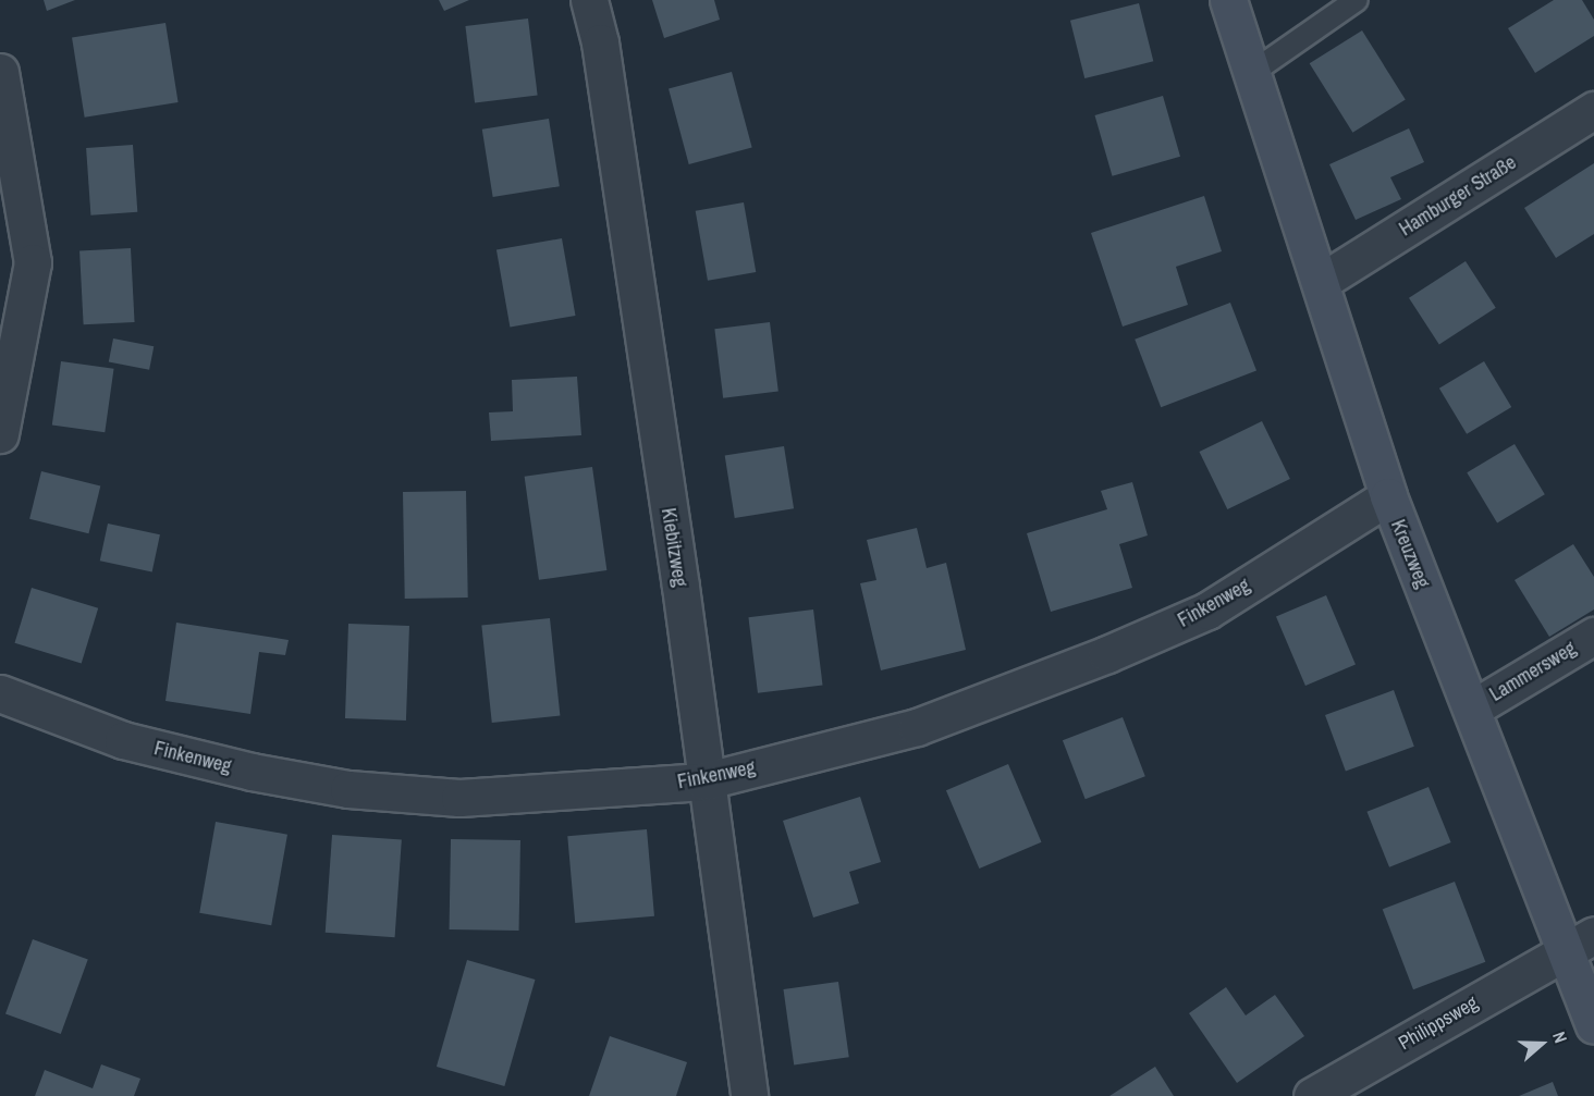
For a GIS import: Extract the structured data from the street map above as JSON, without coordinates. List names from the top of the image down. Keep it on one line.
{"streets":{"street":["Hamburger Straße","Kiebitzweg","Kreuzweg","Finkenweg","Lammersweg","Philippsweg"]},"crossings":[["Hamburger Straße","Kreuzweg"],["Kiebitzweg","Finkenweg"],["Kreuzweg","Finkenweg"],["Kreuzweg","Lammersweg"],["Kreuzweg","Philippsweg"]],"north":"right"}
